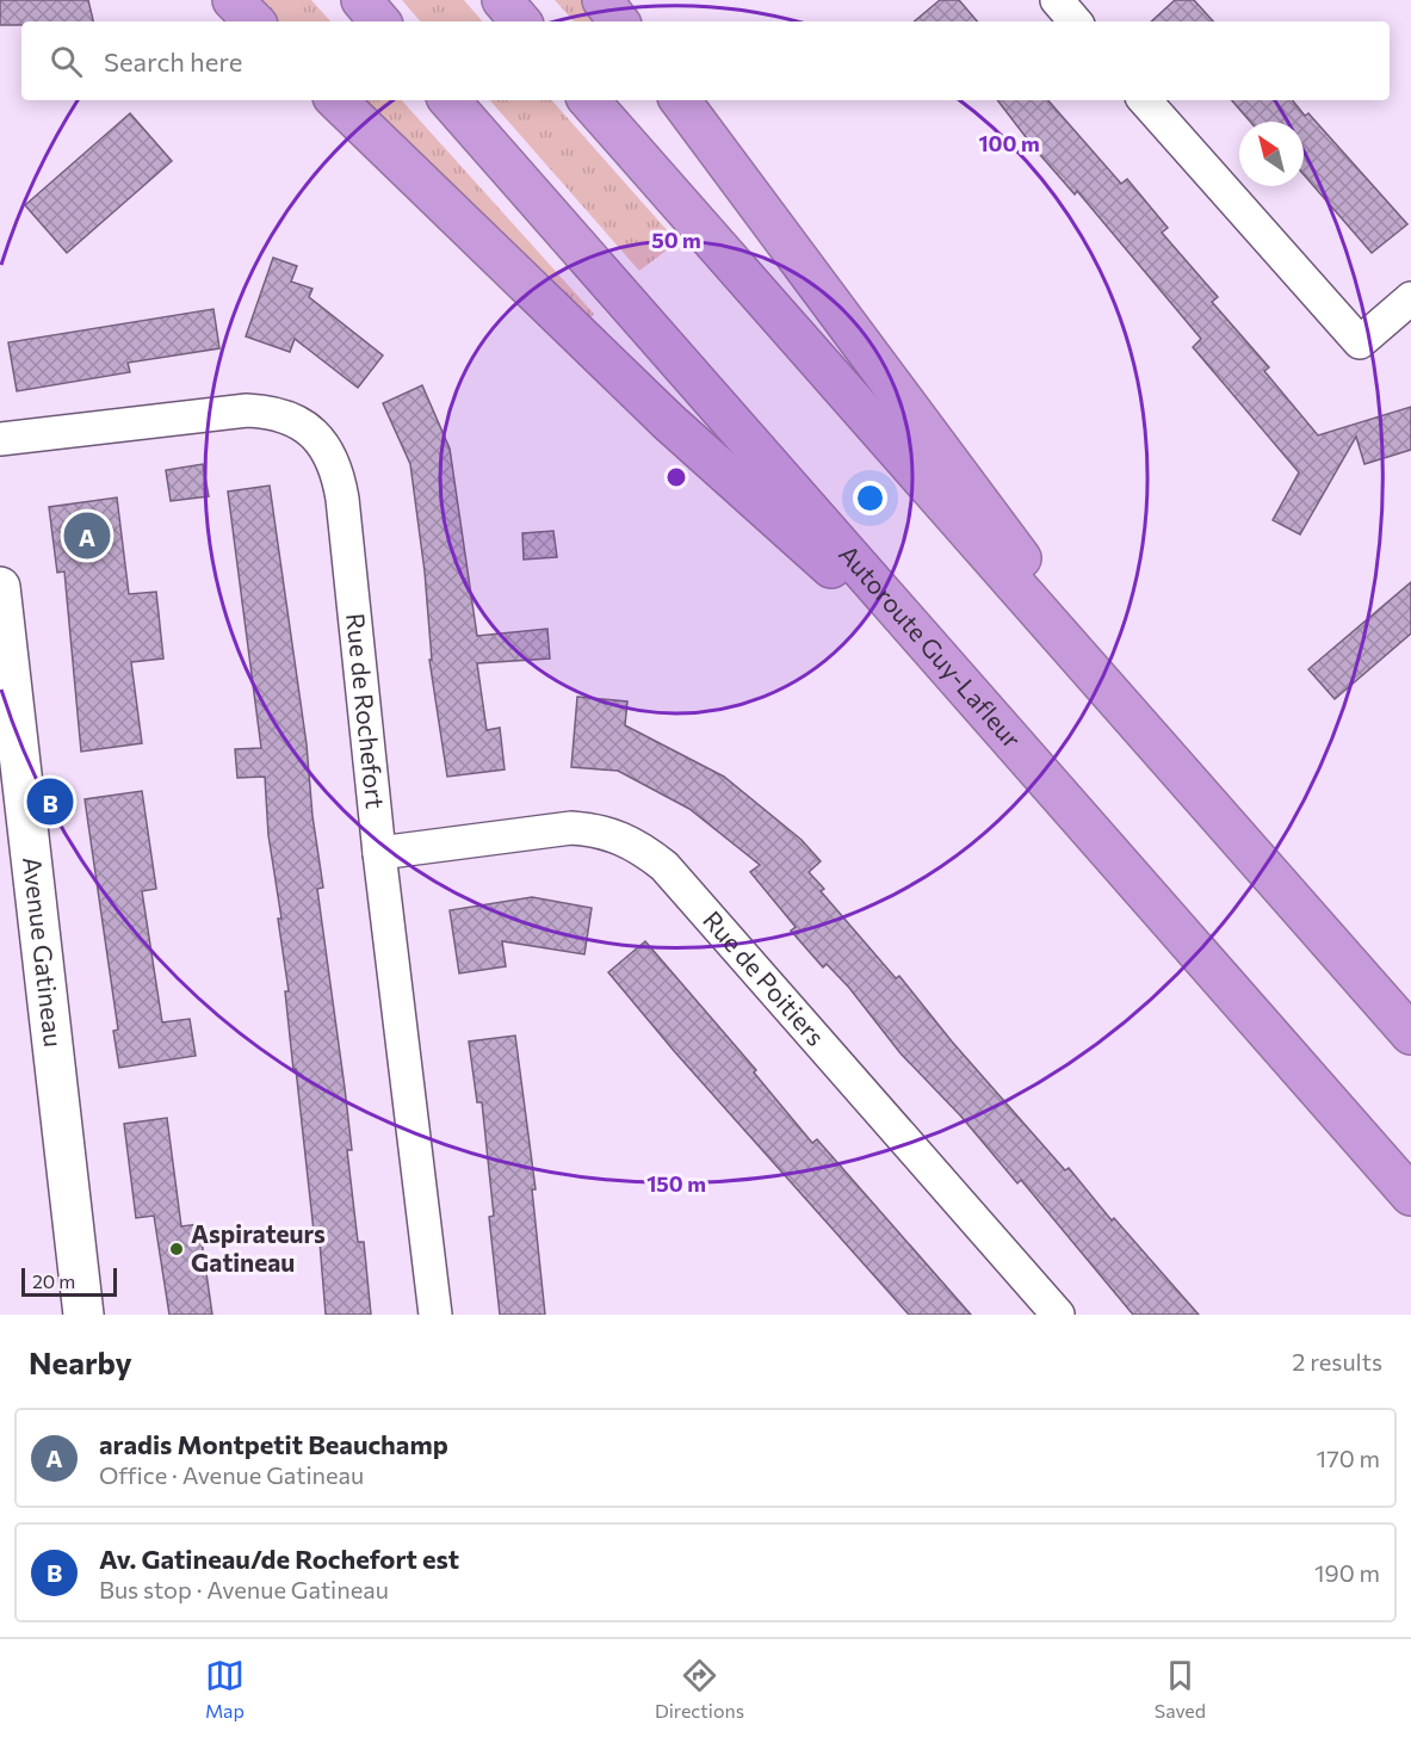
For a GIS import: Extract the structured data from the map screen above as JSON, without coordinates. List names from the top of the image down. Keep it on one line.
{"streets":{"highway":["Autoroute Guy-Lafleur"],"street":["Rue de Rochefort","Avenue Gatineau","Rue de Poitiers"]},"crossings":[["Rue de Rochefort","Rue de Poitiers"]],"places":["Aspirateurs Gatineau"],"scale_bar":"20 m","north":"top left","page":{"search":"Search here","pins":["A","B"],"scale":"20 m","heading":["Nearby","2 results"],"list":[{"mark":"A","name":"aradis Montpetit Beauchamp","note":"Office · Avenue Gatineau","value":"170 m"},{"mark":"B","name":"Av. Gatineau/de Rochefort est","note":"Bus stop · Avenue Gatineau","value":"190 m"}],"nav":["Map","Directions","Saved"]},"rings":["100 m","50 m","150 m"]}
